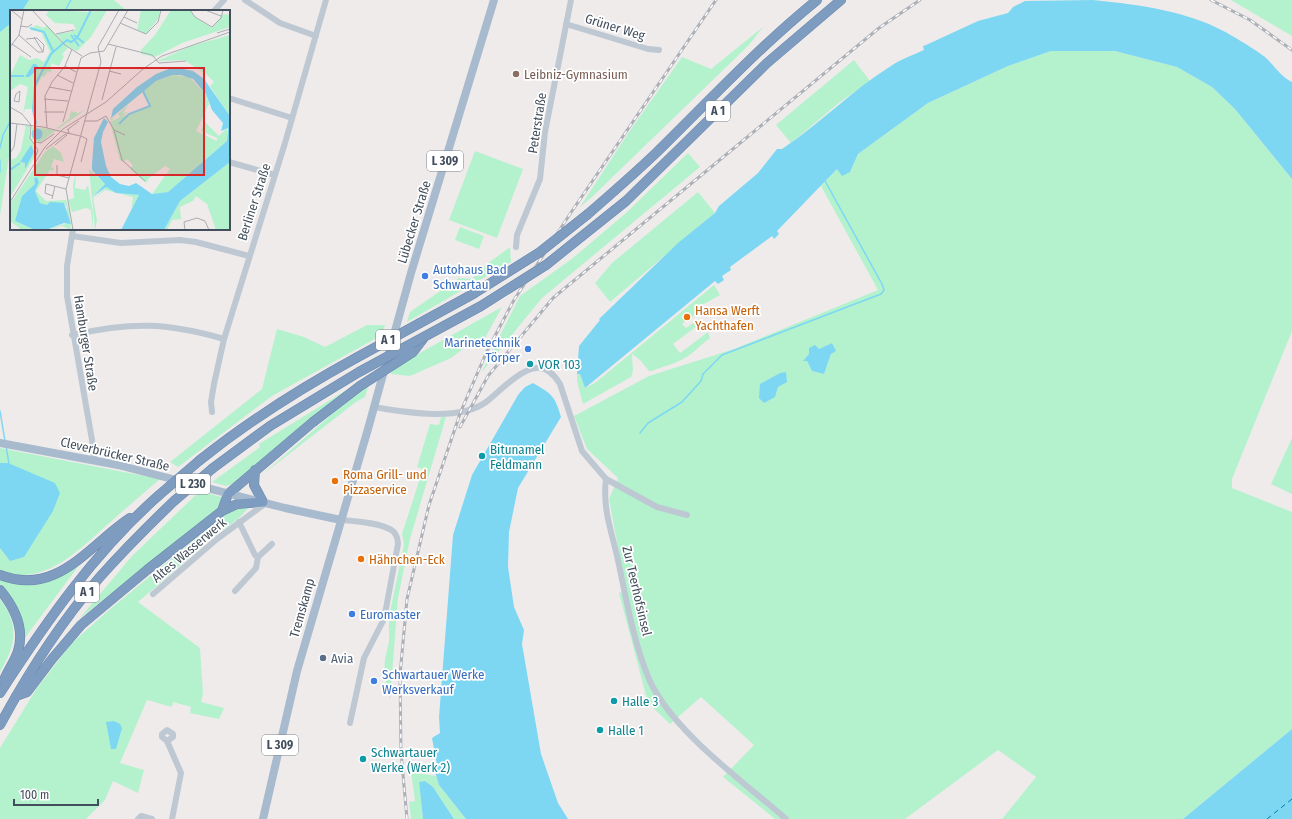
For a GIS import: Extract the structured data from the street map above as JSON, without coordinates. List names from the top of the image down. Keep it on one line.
{"streets":{"highway":["A 1"],"main road":["L 309","Lübecker Straße","Cleverbrücker Straße","L 230","Tremskamp"],"street":["Grüner Weg","Peterstraße","Berliner Straße","Hamburger Straße","Altes Wasserwerk","Zur Teerhofsinsel"]},"crossings":[["Grüner Weg","Peterstraße"],["Lübecker Straße","Tremskamp"],["Hamburger Straße","Cleverbrücker Straße"],["Cleverbrücker Straße","Altes Wasserwerk"],["Cleverbrücker Straße","Tremskamp"]],"places":["Leibniz-Gymnasium","Autohaus Bad Schwartau","Hansa Werft Yachthafen","Marinetechnik Törper","VOR 103","Bitunamel Feldmann","Roma Grill- und Pizzaservice","Hähnchen-Eck","Euromaster","Avia","Schwartauer Werke Werksverkauf","Halle 3","Halle 1","Schwartauer Werke (Werk 2)"],"scale_bar":"100 m"}
